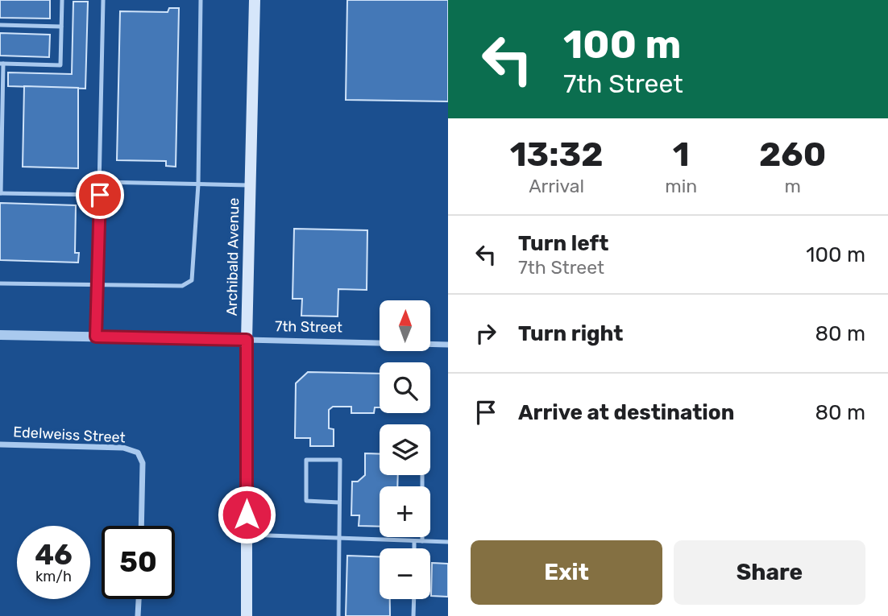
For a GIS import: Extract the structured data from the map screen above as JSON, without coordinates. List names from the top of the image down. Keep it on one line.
{"streets":{"main road":["Archibald Avenue"],"street":["7th Street","Edelweiss Street"]},"crossings":[["Archibald Avenue","7th Street"]],"north":"top","page":{"turn":["100 m","7th Street"],"eta":["13:32","Arrival","1","min","260","m"],"list":[{"name":"Turn left","note":"7th Street","value":"100 m"},{"name":"Turn right","value":"80 m"},{"name":"Arrive at destination","value":"80 m"}],"map_buttons":["+","−"],"speed":"46 km/h","limit":"50","buttons":["Exit","Share"]}}
